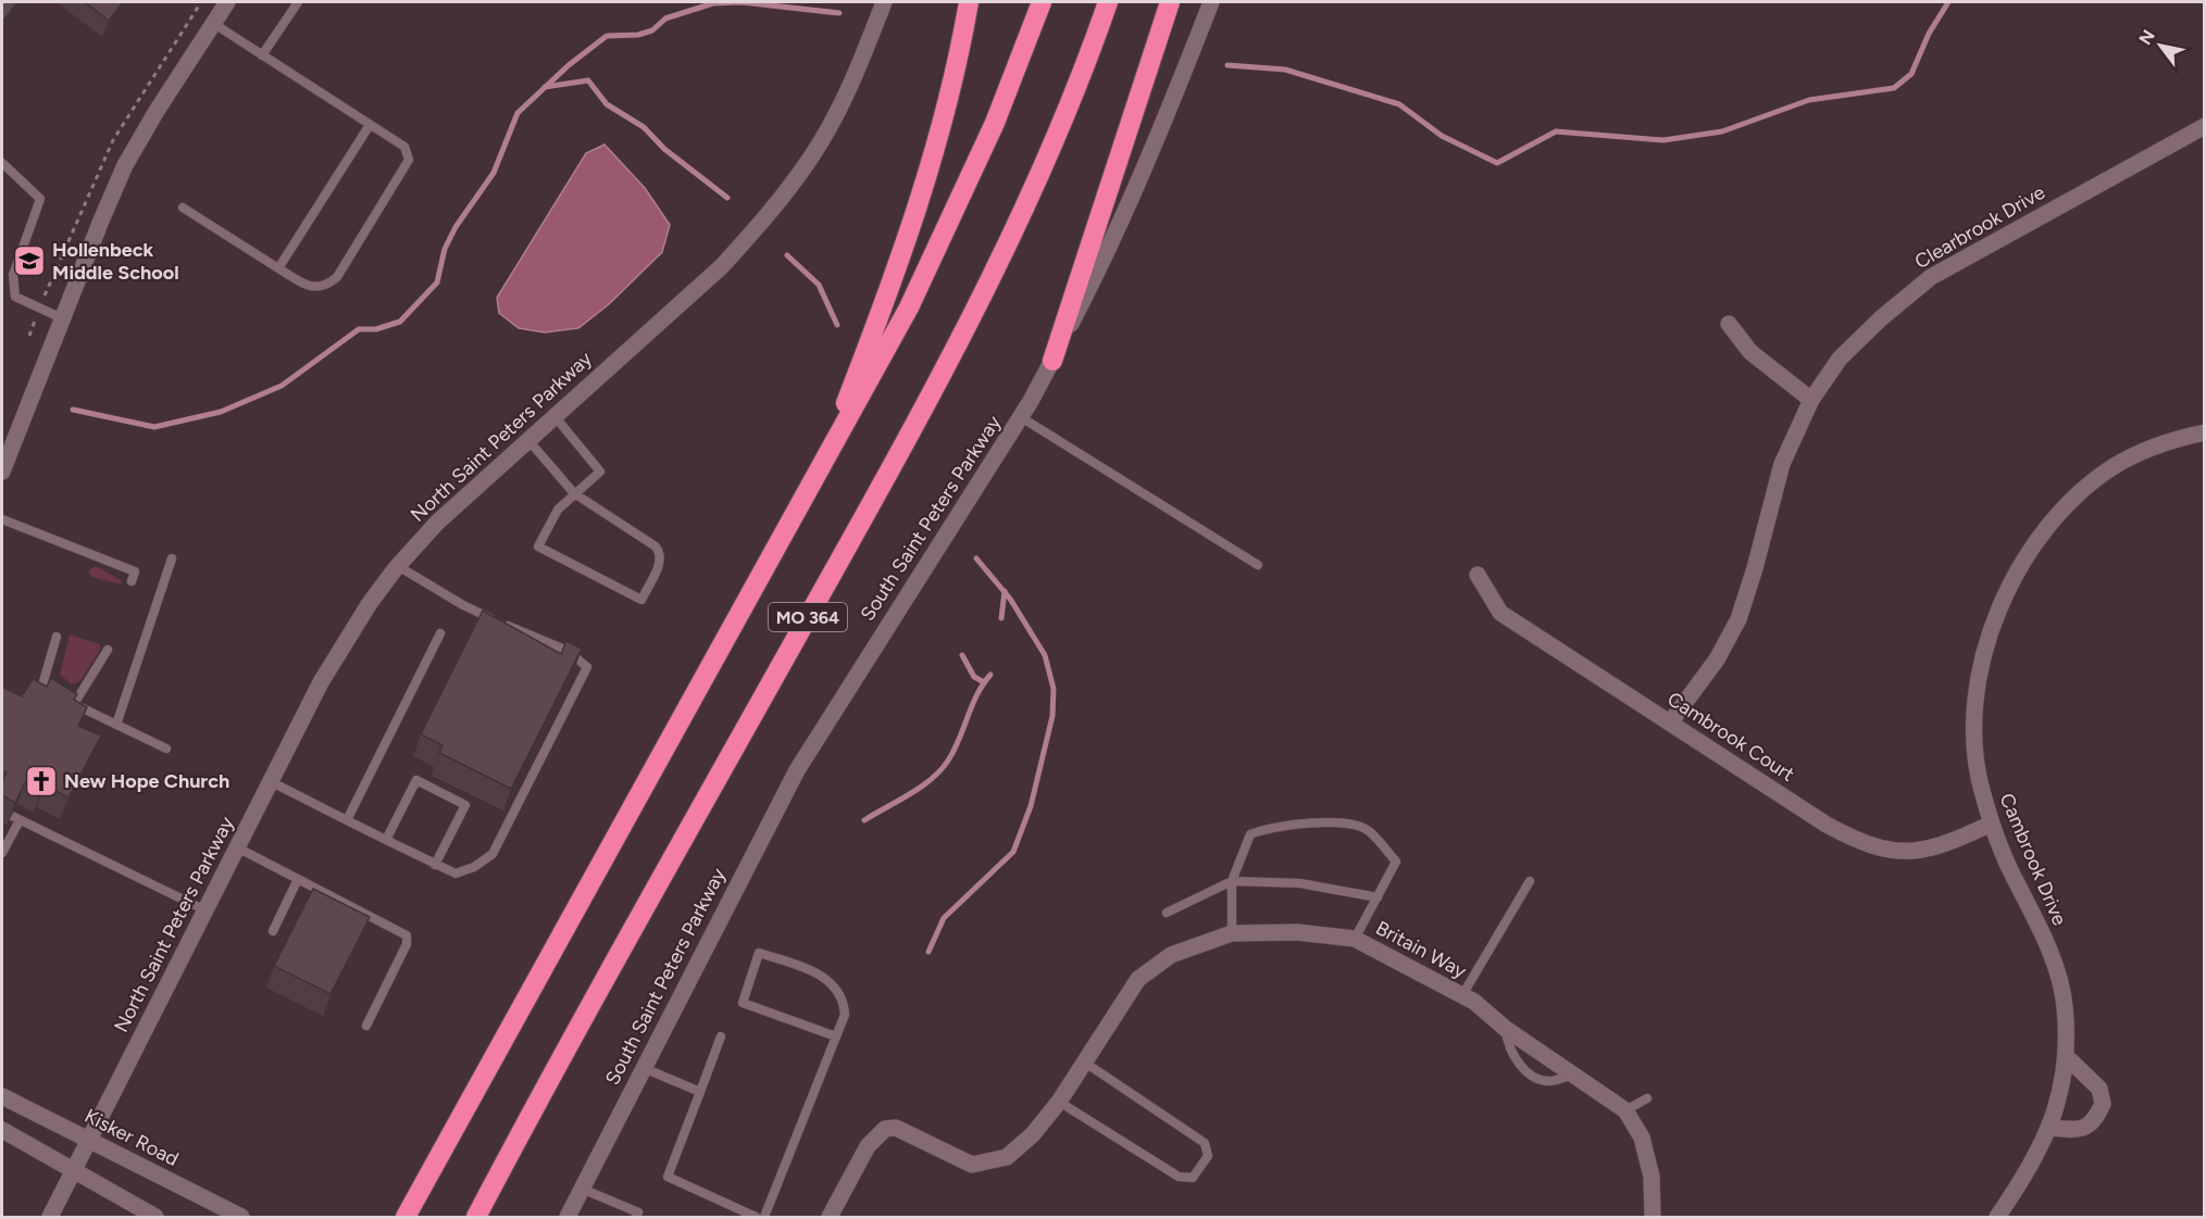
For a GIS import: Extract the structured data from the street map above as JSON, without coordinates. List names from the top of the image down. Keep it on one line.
{"streets":{"highway":["MO 364"],"main road":["Clearbrook Drive","North Saint Peters Parkway","South Saint Peters Parkway","Cambrook Court","Cambrook Drive","Britain Way","Kisker Road"]},"crossings":[["Clearbrook Drive","Cambrook Court"],["North Saint Peters Parkway","Kisker Road"],["Cambrook Court","Cambrook Drive"]],"places":{"school or university":["Hollenbeck Middle School"],"church":["New Hope Church"]},"north":"top left"}
